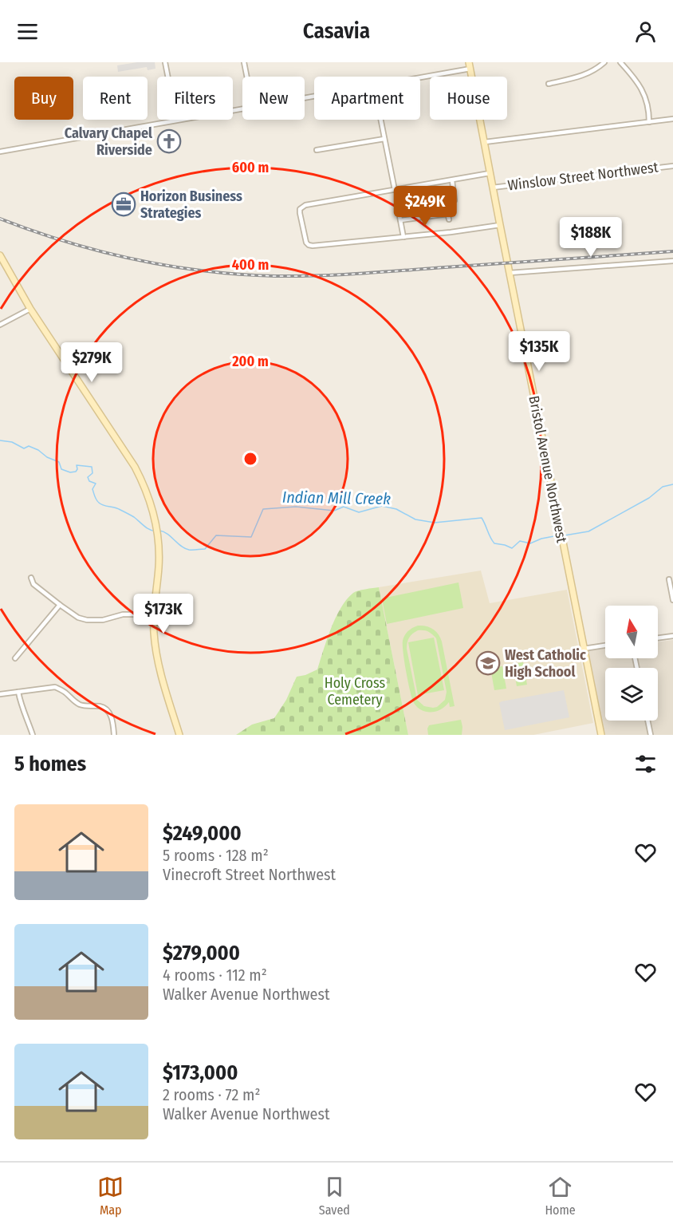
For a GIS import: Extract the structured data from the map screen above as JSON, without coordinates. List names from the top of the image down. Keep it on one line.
{"streets":{"street":["Winslow Street Northwest","Bristol Avenue Northwest"]},"crossings":[["Winslow Street Northwest","Bristol Avenue Northwest"]],"water":["Indian Mill Creek"],"parks":["Holy Cross Cemetery"],"places":{"church":["Calvary Chapel Riverside"],"office":["Horizon Business Strategies"],"school or university":["West Catholic High School"]},"north":"top","page":{"header":"Casavia","chip":["Buy","Rent","Filters","New","Apartment","House"],"price":["$249K","$188K","$135K","$279K","$173K"],"heading":"5 homes","list":[{"name":"$249,000","note":"5 rooms · 128 m² · Vinecroft Street Northwest"},{"name":"$279,000","note":"4 rooms · 112 m² · Walker Avenue Northwest"},{"name":"$173,000","note":"2 rooms · 72 m² · Walker Avenue Northwest"}],"tabs":["Map","Saved","Home"]},"rings":["600 m","400 m","200 m"]}
